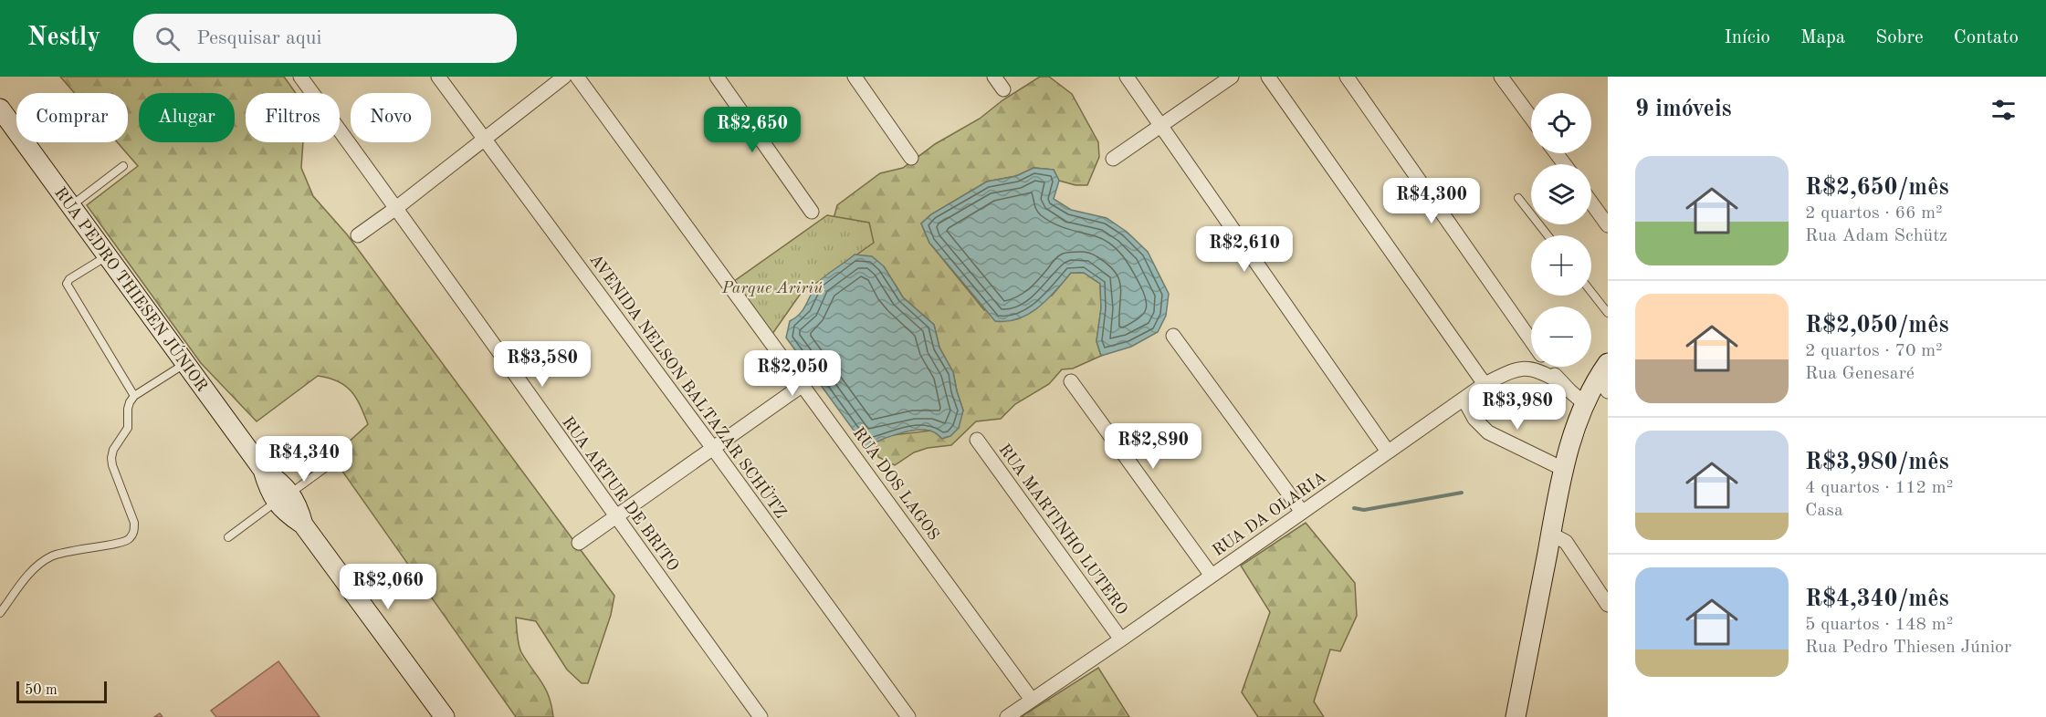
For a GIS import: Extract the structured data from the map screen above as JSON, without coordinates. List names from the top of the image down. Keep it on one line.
{"streets":{"main road":["RUA PEDRO THIESEN JÚNIOR"],"street":["AVENIDA NELSON BALTAZAR SCHÜTZ","RUA DOS LAGOS","RUA ARTUR DE BRITO","RUA DA OLARIA","RUA MARTINHO LUTERO"]},"crossings":[["RUA DOS LAGOS","RUA DA OLARIA"],["RUA DA OLARIA","RUA MARTINHO LUTERO"]],"parks":["Parque Aririú"],"scale_bar":"50 m","page":{"header":"Nestly","search":"Pesquisar aqui","nav":["Início","Mapa","Sobre","Contato"],"heading":"9 imóveis","map_buttons":["+","−"],"chip":["Comprar","Alugar","Filtros","Novo"],"price":["R$2,650","R$4,300","R$2,610","R$3,580","R$2,050","R$3,980","R$2,890","R$4,340","R$2,060"],"list":[{"name":"R$2,650/mês","note":"2 quartos · 66 m² · Rua Adam Schütz"},{"name":"R$2,050/mês","note":"2 quartos · 70 m² · Rua Genesaré"},{"name":"R$3,980/mês","note":"4 quartos · 112 m² · Casa"},{"name":"R$4,340/mês","note":"5 quartos · 148 m² · Rua Pedro Thiesen Júnior"}],"scale":"50 m"}}
